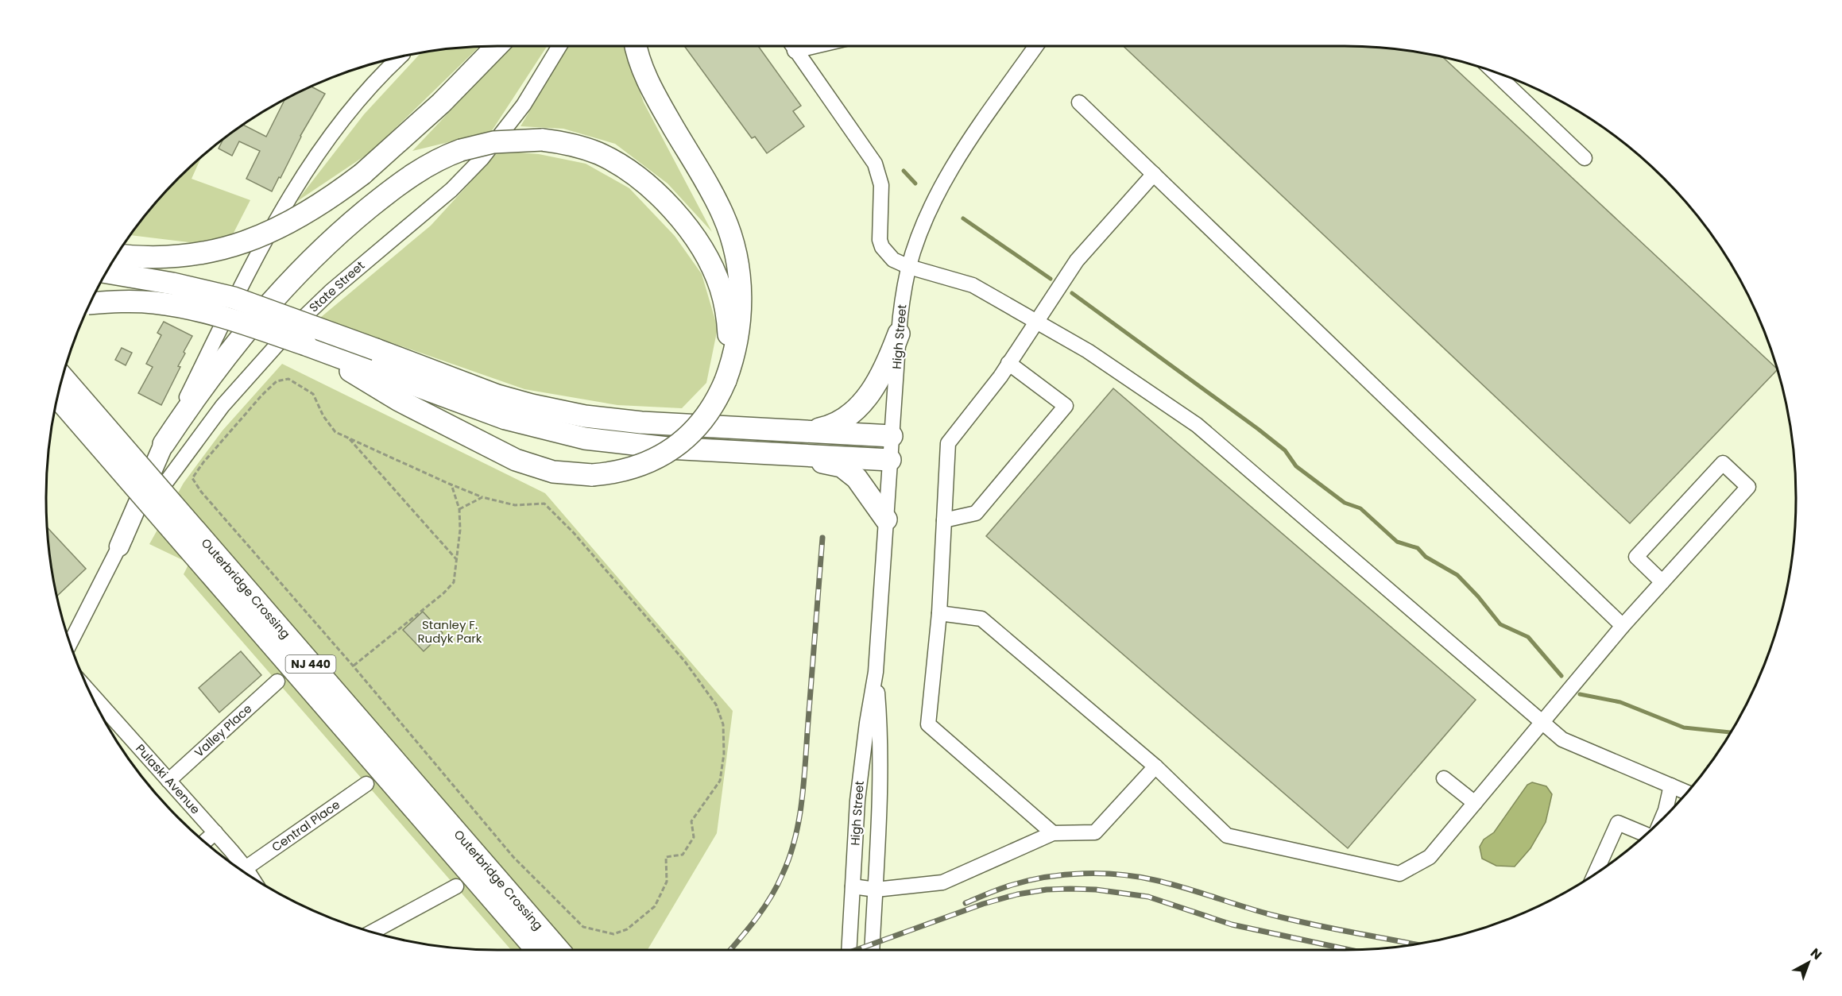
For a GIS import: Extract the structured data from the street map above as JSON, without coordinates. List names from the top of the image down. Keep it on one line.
{"streets":{"highway":["Outerbridge Crossing","NJ 440"],"main road":["State Street"],"street":["High Street","Valley Place","Pulaski Avenue","Central Place"]},"crossings":[["Valley Place","Pulaski Avenue"],["Pulaski Avenue","Central Place"]],"parks":["Stanley F. Rudyk Park"],"north":"top right"}
